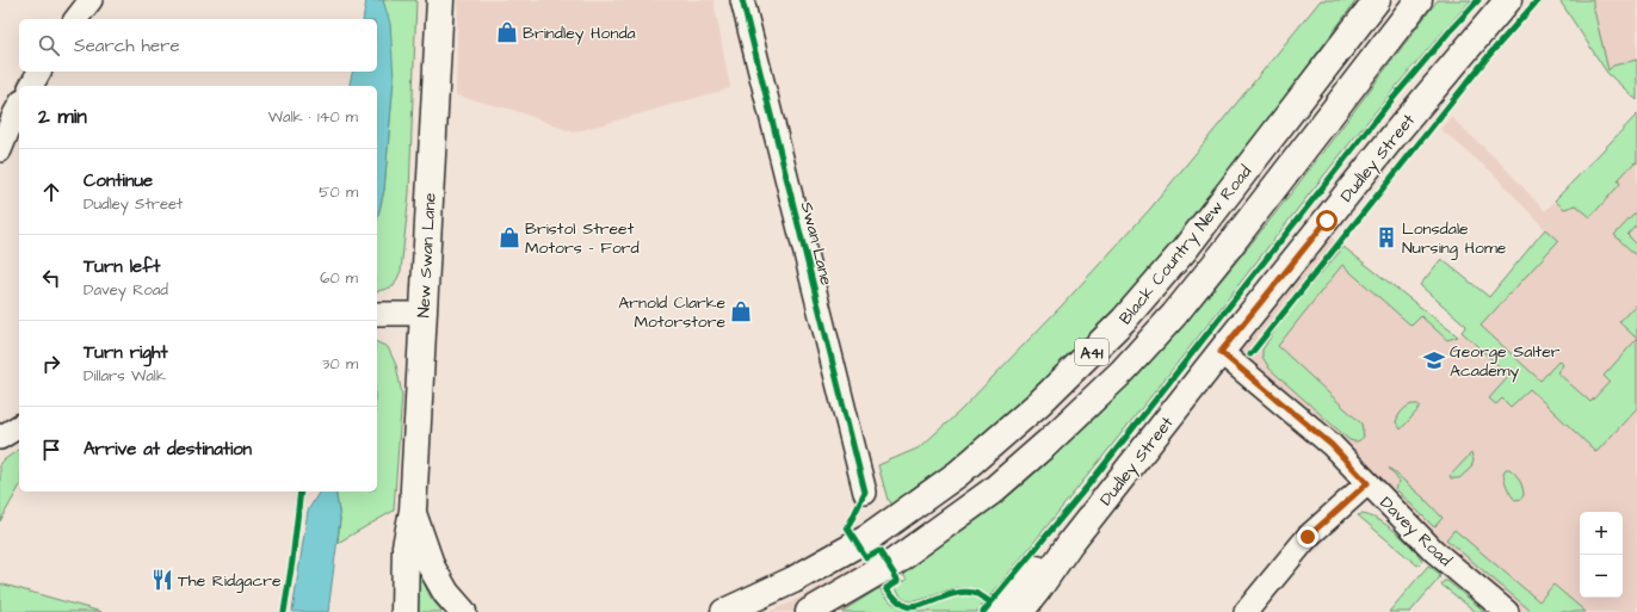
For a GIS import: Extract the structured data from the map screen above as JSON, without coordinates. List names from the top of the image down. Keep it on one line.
{"streets":{"main road":["Dudley Street","Black Country New Road","New Swan Lane","A41"],"street":["Swan Lane","Davey Road"]},"crossings":[["Dudley Street","Davey Road"]],"places":{"shop":["Brindley Honda","Bristol Street Motors - Ford","Arnold Clarke Motorstore"],"building":["Lonsdale Nursing Home"],"school or university":["George Salter Academy"],"restaurant":["The Ridgacre"]},"page":{"search":"Search here","heading":["2 min","Walk · 140 m"],"list":[["Continue","Dudley Street","50 m"],["Turn left","Davey Road","60 m"],["Turn right","Dillars Walk","30 m"],"Arrive at destination"],"map_buttons":["+","−"]}}
